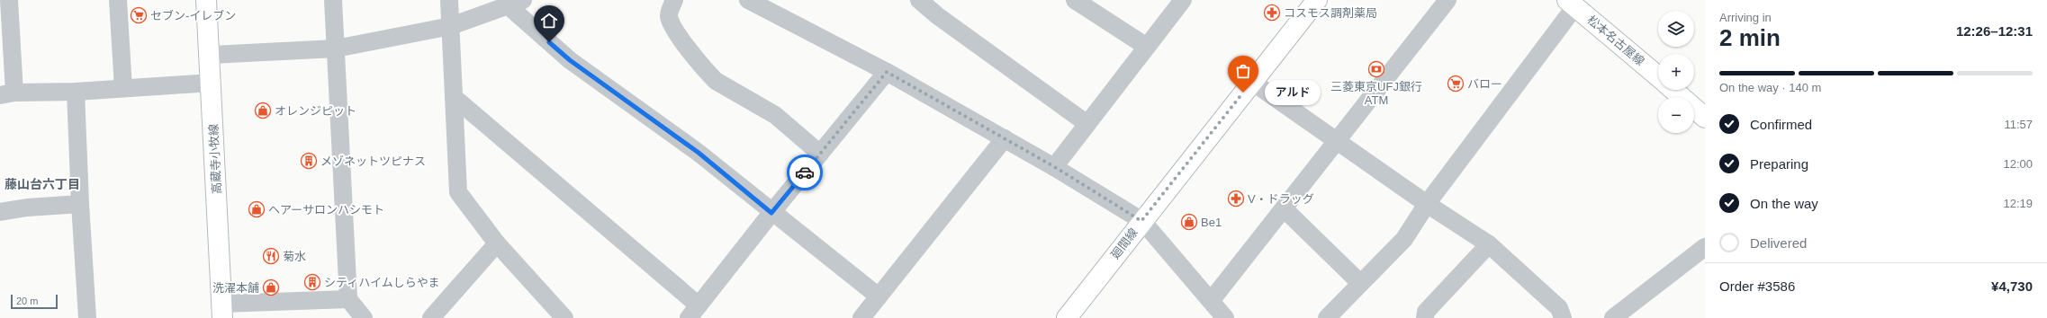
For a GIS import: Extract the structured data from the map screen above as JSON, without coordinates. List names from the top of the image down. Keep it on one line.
{"streets":{"main road":["松本名古屋線","高蔵寺小牧線","廻間線"]},"districts":["藤山台六丁目"],"places":{"pharmacy":["コスモス調剤薬局","V・ドラッグ"],"supermarket":["セブン-イレブン","バロー"],"bank":["三菱東京UFJ銀行 ATM"],"other":["アルド"],"shop":["オレンジピット","ヘアーサロンハシモト","Be1","洗濯本舗"],"building":["メゾネットツピナス","シティハイムしらやま"],"restaurant":["菊水"]},"scale_bar":"20 m","page":{"heading":["2 min","Arriving in","12:26–12:31"],"panel":["Order #3586","¥4,730"],"map_buttons":["+","−"],"bar":"On the way · 140 m","bubble":"アルド","list":[["Confirmed","11:57"],["Preparing","12:00"],["On the way","12:19"],"Delivered"],"scale":"20 m"}}
